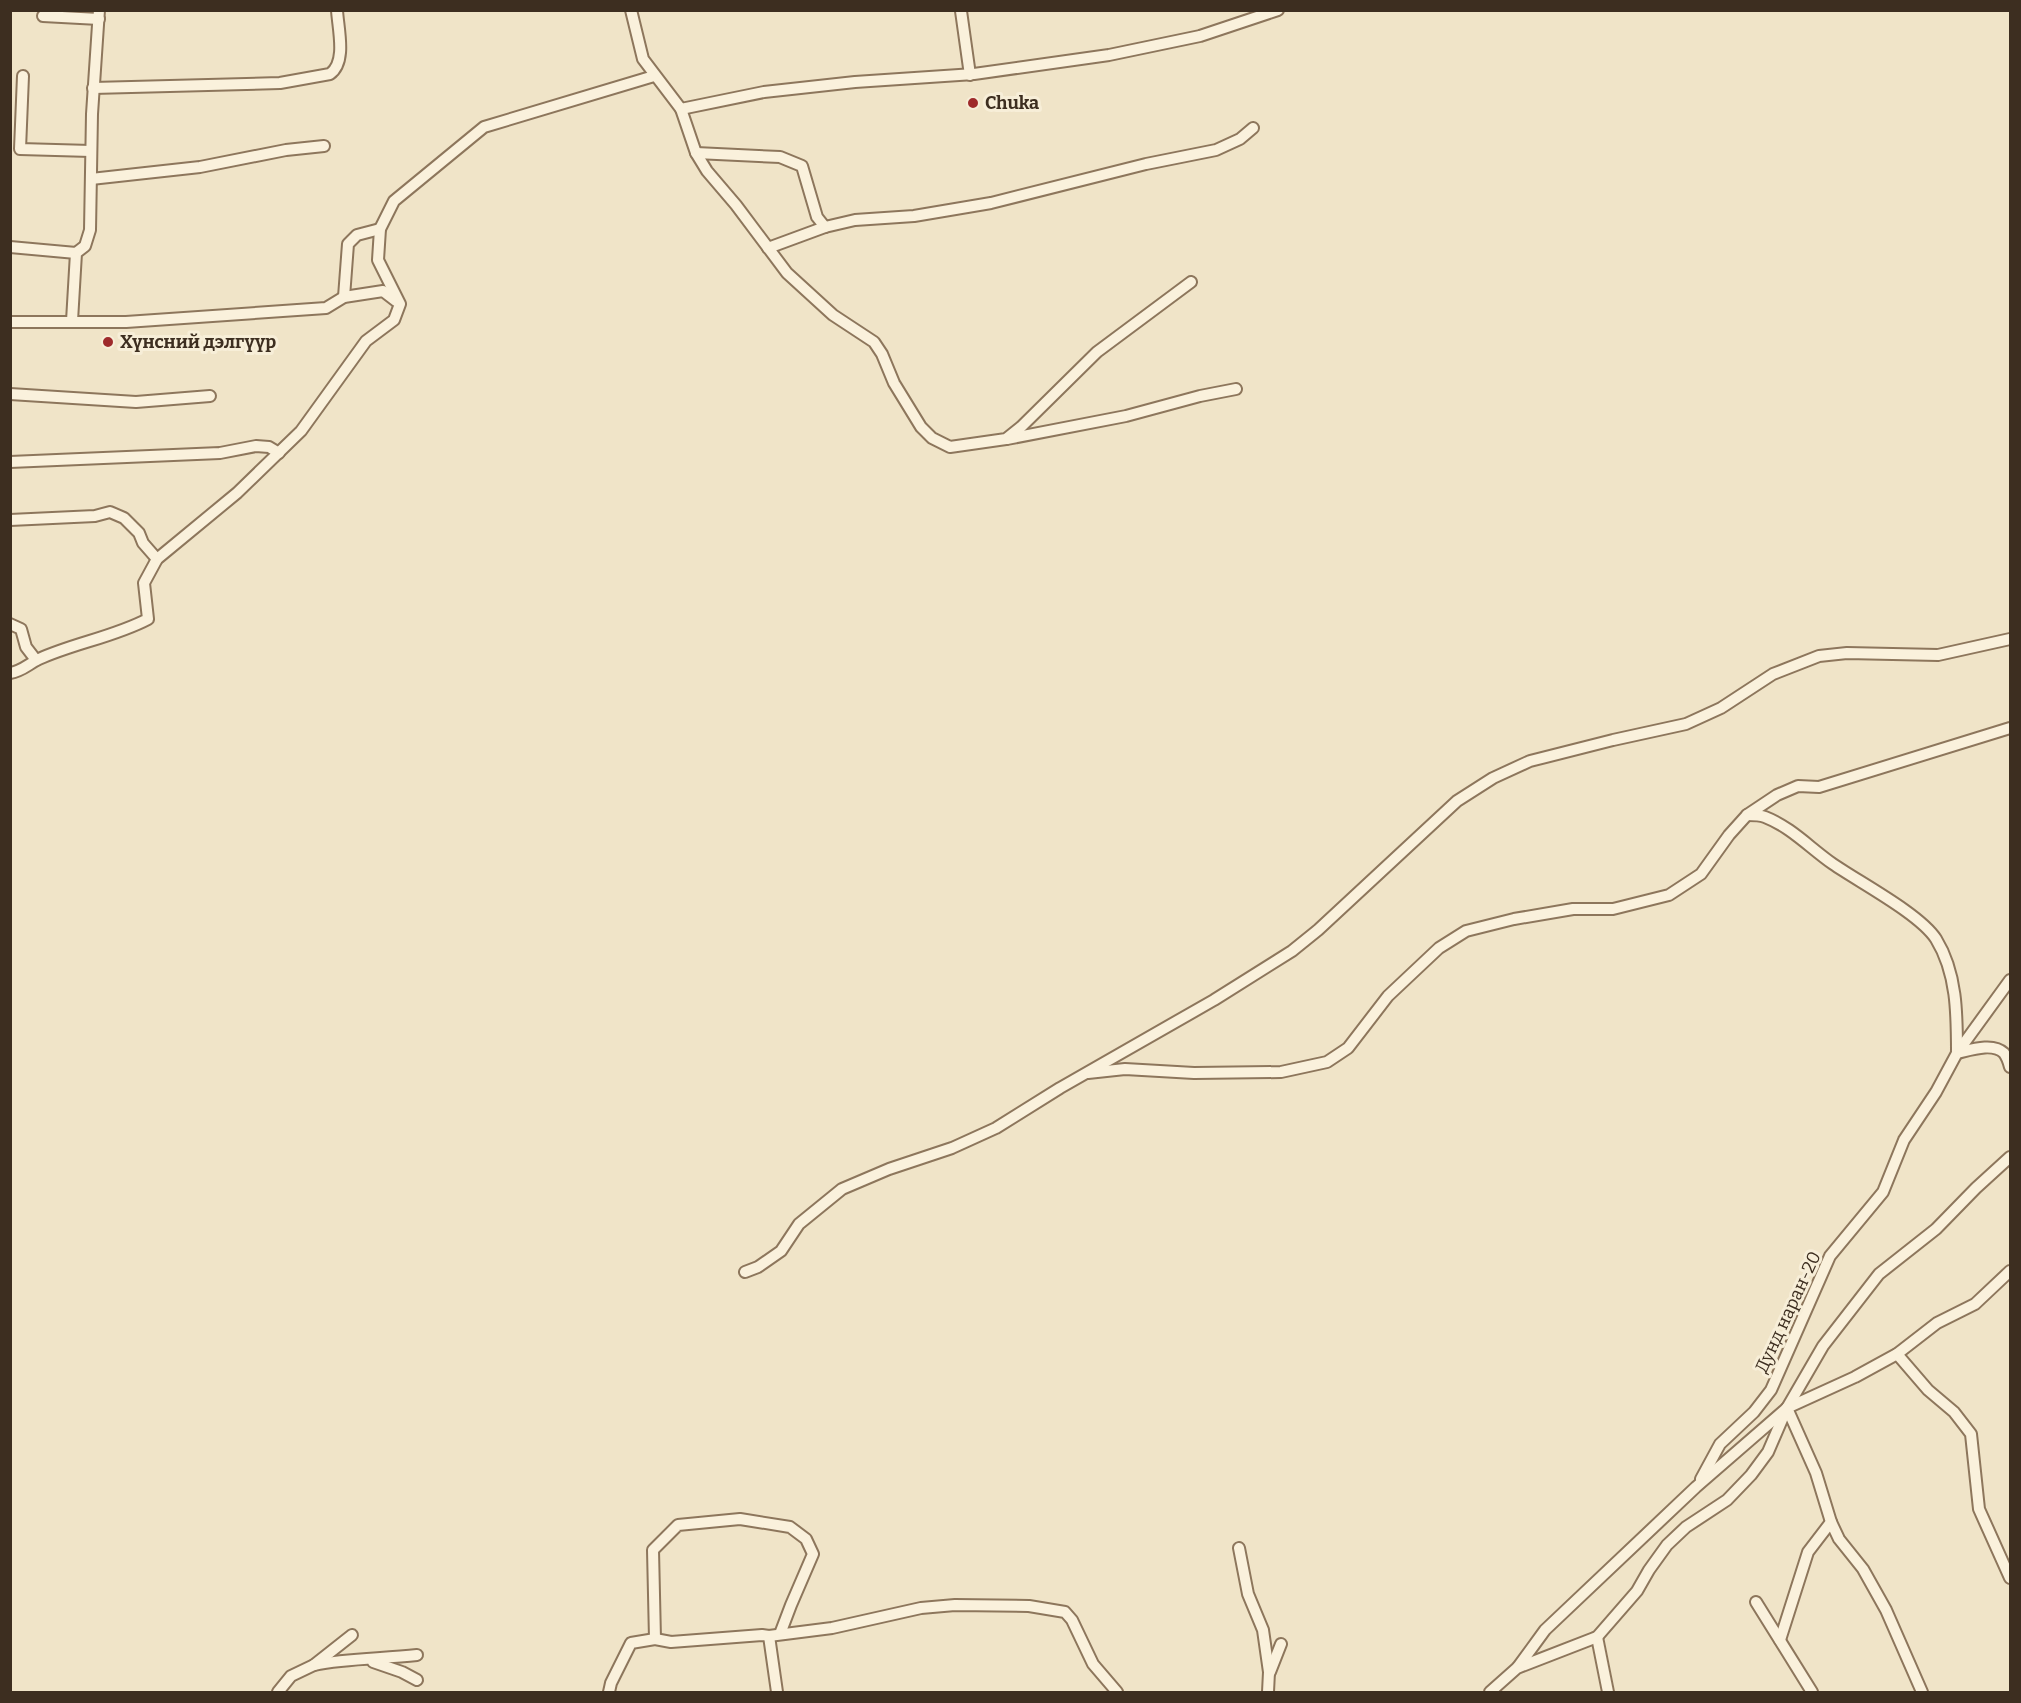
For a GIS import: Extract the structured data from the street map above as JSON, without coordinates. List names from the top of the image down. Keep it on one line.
{"streets":{"street":["Дунд наран-20"]},"places":["Chuka","Хүнсний дэлгүүр"]}
